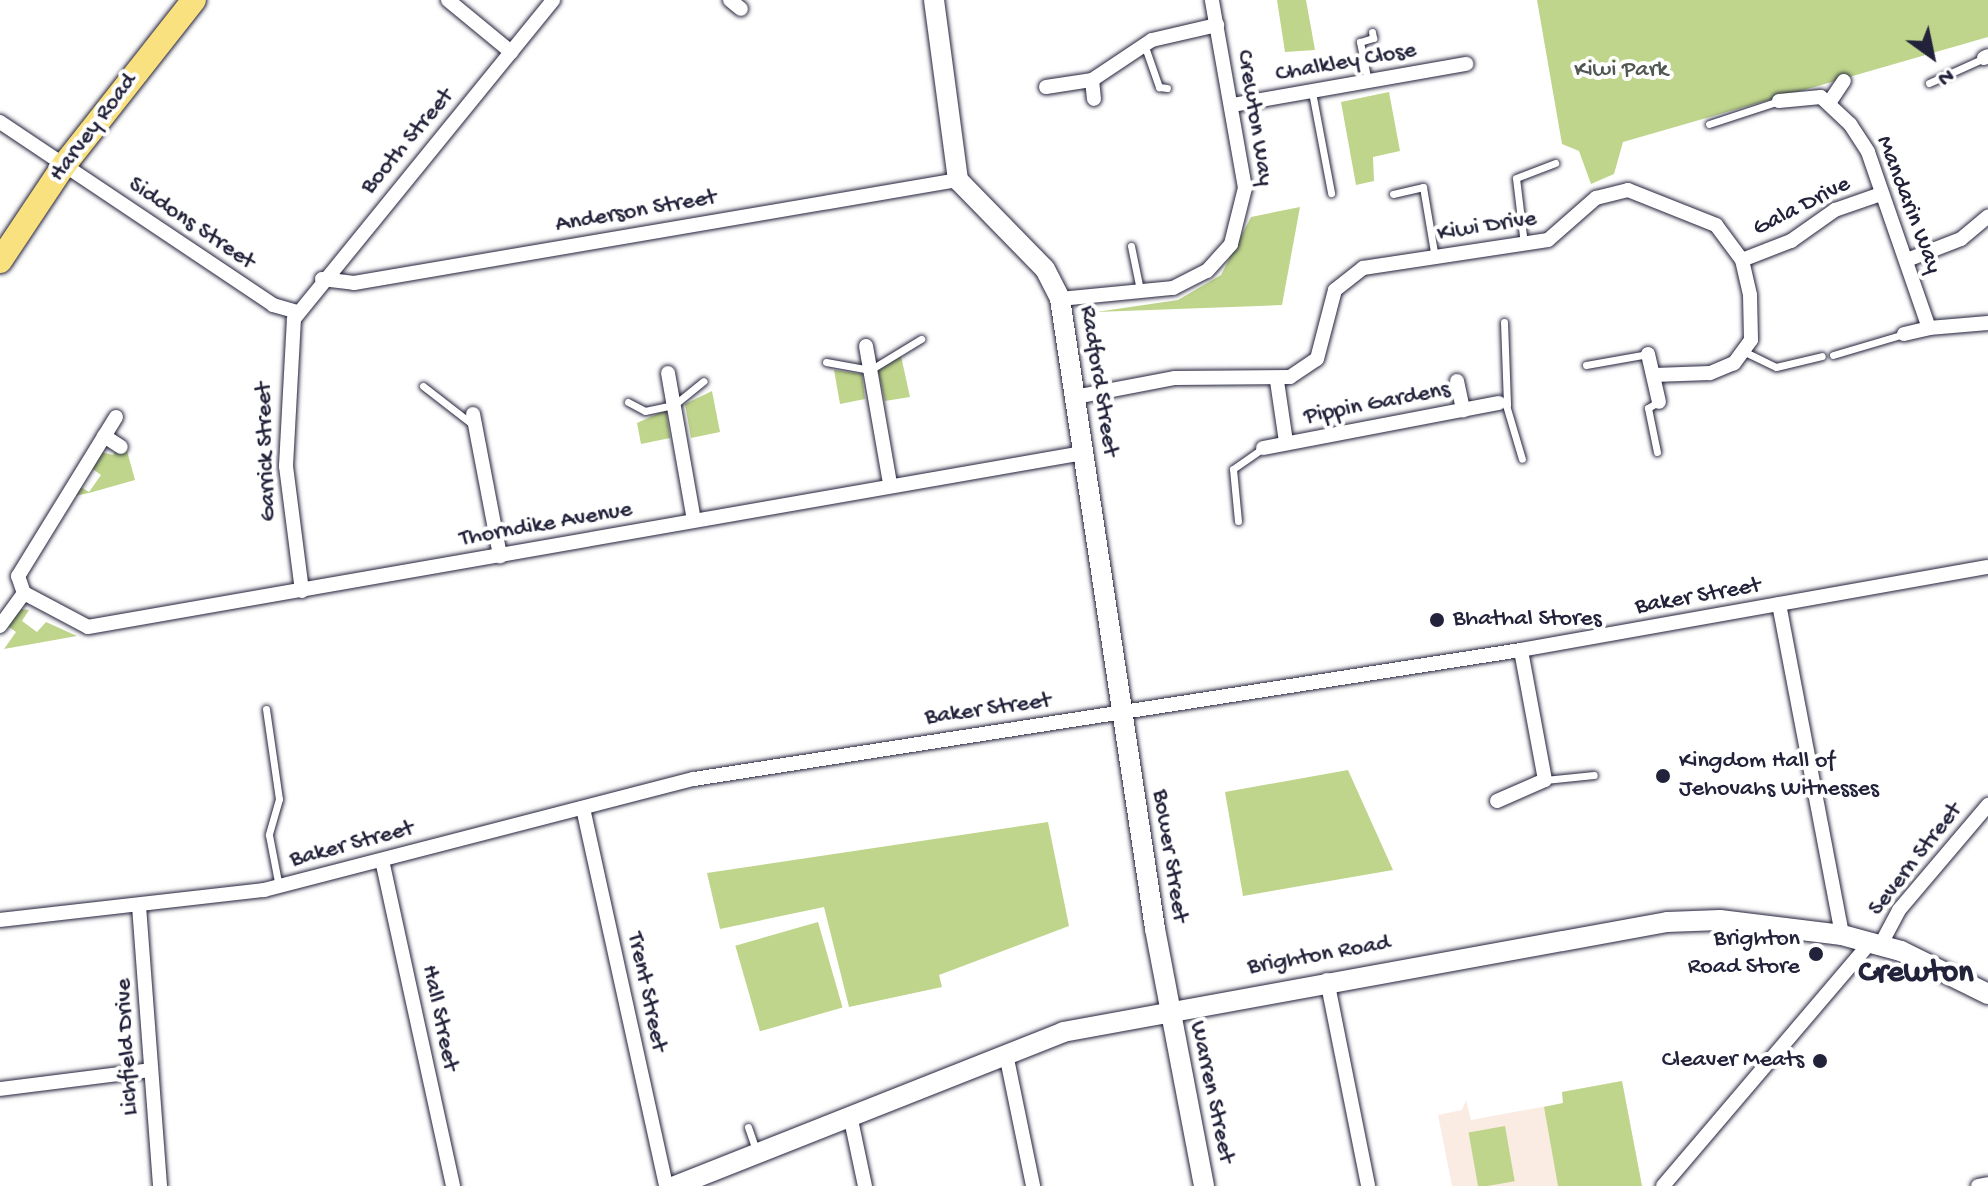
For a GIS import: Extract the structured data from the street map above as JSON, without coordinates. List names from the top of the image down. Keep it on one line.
{"streets":{"highway":["Harvey Road"],"street":["Chalkley Close","Crewton Way","Booth Street","Mandarin Way","Gala Drive","Anderson Street","Siddons Street","Kiwi Drive","Radford Street","Pippin Gardens","Garrick Street","Thorndike Avenue","Baker Street","Bower Street","Severn Street","Brighton Road","Trent Street","Hall Street","Lichfield Drive","Warren Street"]},"crossings":[["Chalkley Close","Crewton Way"],["Crewton Way","Radford Street"],["Harvey Road","Siddons Street"],["Booth Street","Anderson Street"],["Booth Street","Siddons Street"],["Booth Street","Garrick Street"],["Mandarin Way","Gala Drive"],["Gala Drive","Kiwi Drive"],["Anderson Street","Radford Street"],["Siddons Street","Garrick Street"],["Radford Street","Thorndike Avenue"],["Radford Street","Baker Street"],["Radford Street","Bower Street"],["Garrick Street","Thorndike Avenue"],["Baker Street","Bower Street"],["Baker Street","Trent Street"],["Baker Street","Hall Street"],["Baker Street","Lichfield Drive"],["Bower Street","Brighton Road"],["Bower Street","Warren Street"],["Severn Street","Brighton Road"],["Brighton Road","Warren Street"]],"districts":["Crewton"],"parks":["Kiwi Park"],"places":["Bhathal Stores","Kingdom Hall of Jehovahs Witnesses","Brighton Road Store","Cleaver Meats"],"north":"bottom right"}
